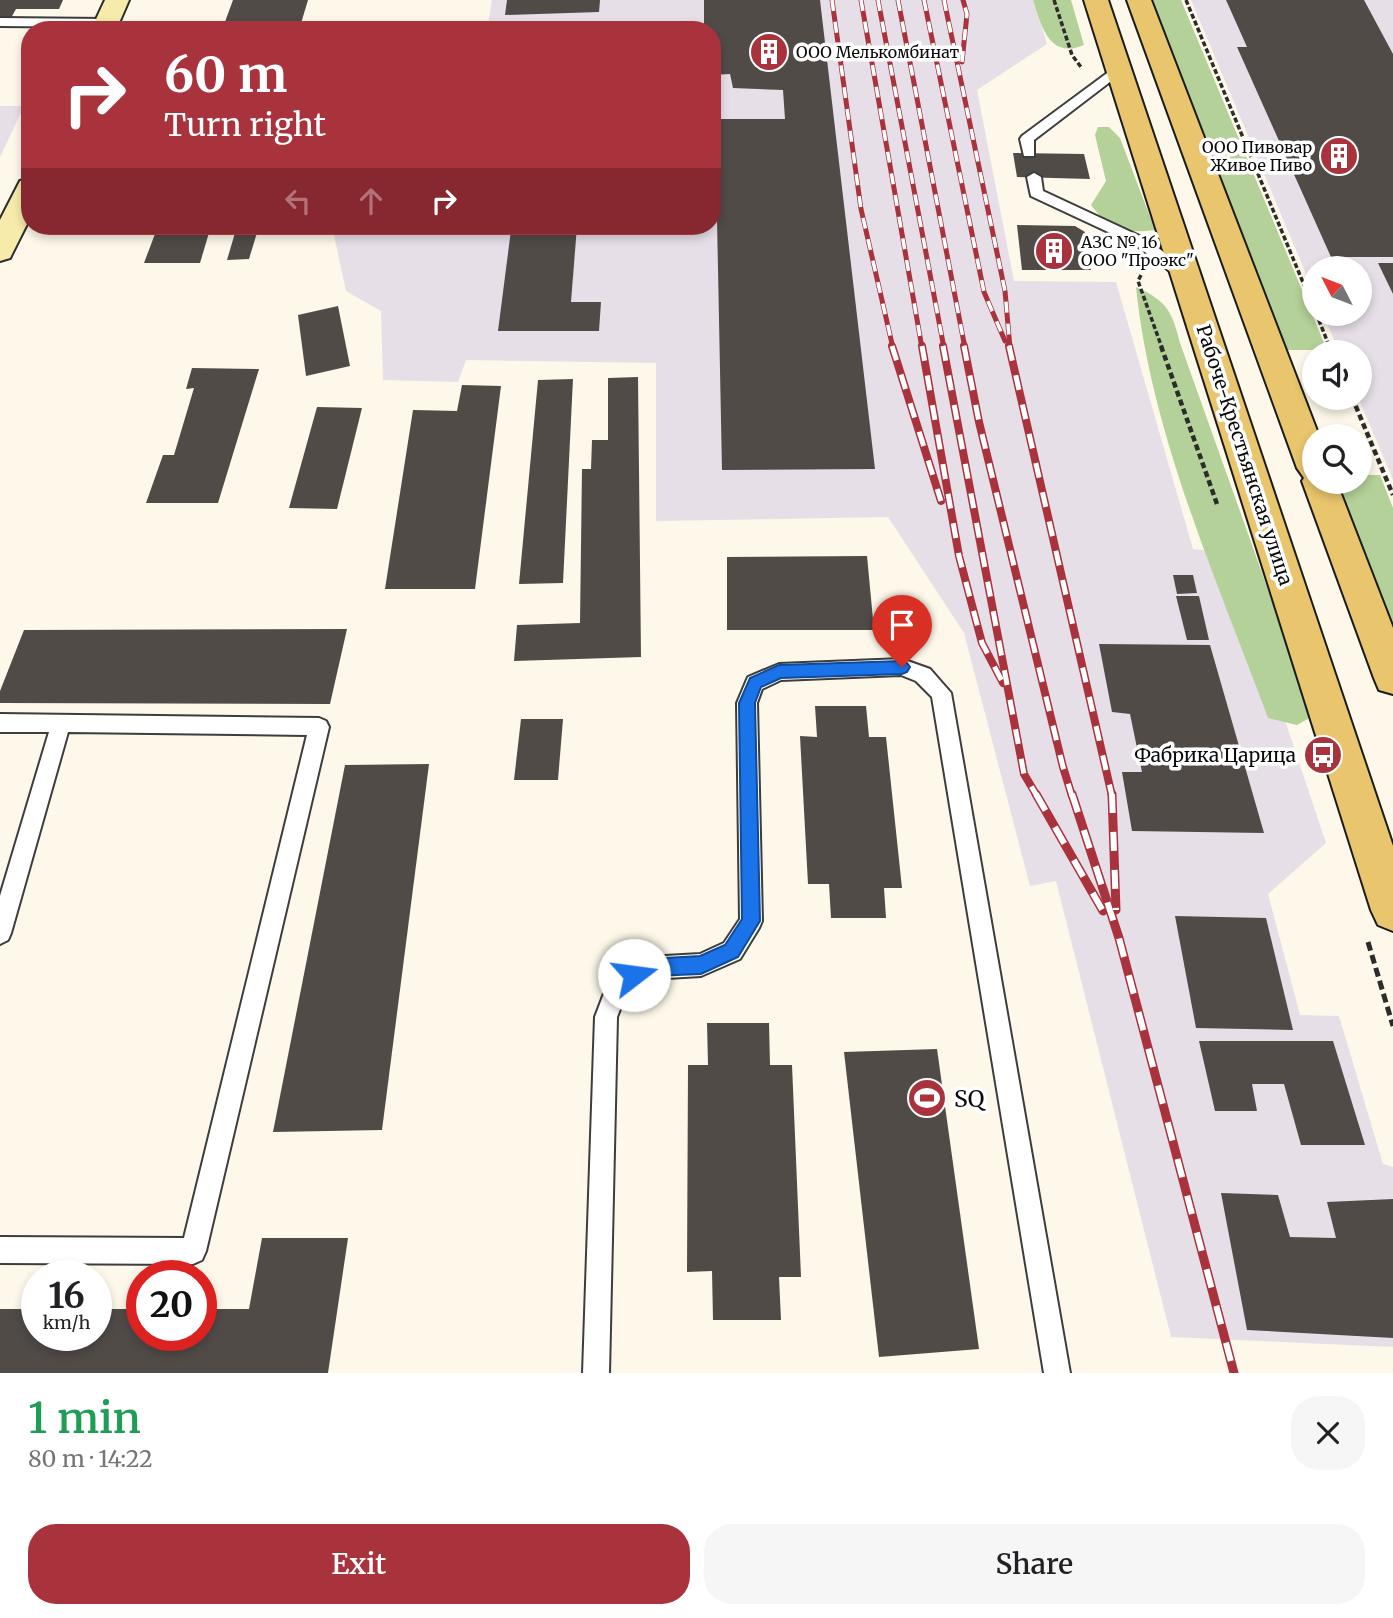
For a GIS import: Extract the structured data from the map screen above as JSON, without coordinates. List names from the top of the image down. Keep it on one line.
{"streets":{"main road":["Рабоче-Крестьянская улица"]},"places":{"building":["ООО Мелькомбинат","ООО Пивовар Живое Пиво","АЗС № 16 ООО \"Проэкс\""],"bus stop":["Фабрика Царица"],"sports":["SQ"]},"north":"top left","page":{"turn":["60 m","Turn right"],"speed":"16 km/h","limit":"20","heading":["1 min","80 m · 14:22"],"buttons":["Exit","Share"]}}
